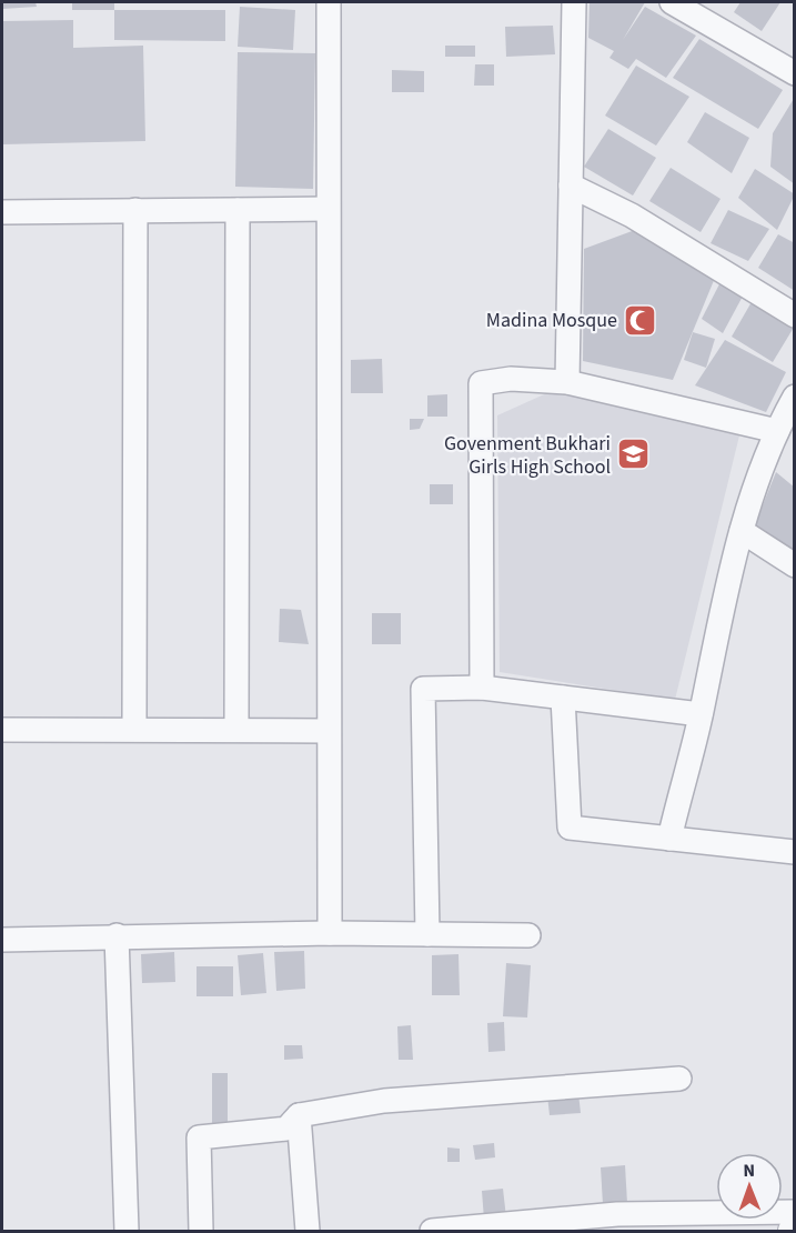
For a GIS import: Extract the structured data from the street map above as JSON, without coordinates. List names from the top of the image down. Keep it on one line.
{"places":{"mosque":["Madina Mosque"],"school or university":["Govenment Bukhari Girls High School"]},"north":"top"}
